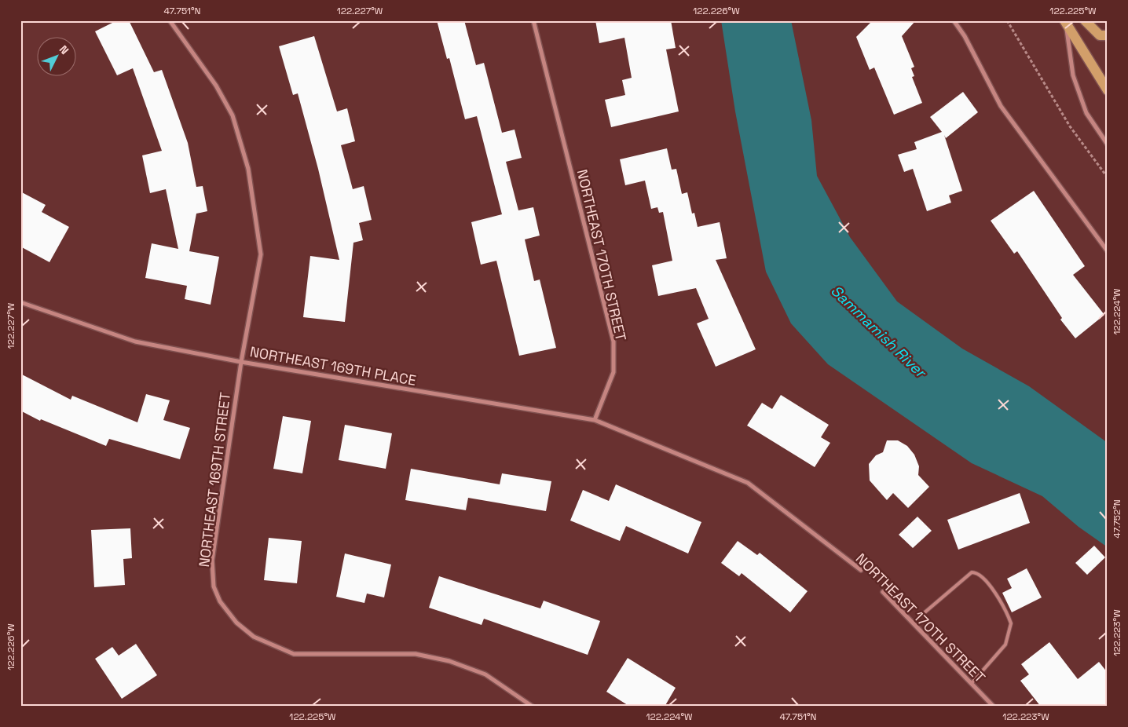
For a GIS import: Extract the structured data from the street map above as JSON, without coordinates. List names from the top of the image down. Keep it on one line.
{"streets":{"street":["NORTHEAST 170TH STREET","NORTHEAST 169TH PLACE","NORTHEAST 169TH STREET"]},"crossings":[["NORTHEAST 170TH STREET","NORTHEAST 169TH PLACE"],["NORTHEAST 169TH PLACE","NORTHEAST 169TH STREET"]],"water":["Sammamish River"],"north":"top right","coordinates":["47.751°N","122.227°W","122.226°W","122.225°W","122.224°W","47.752°N","122.223°W"]}
